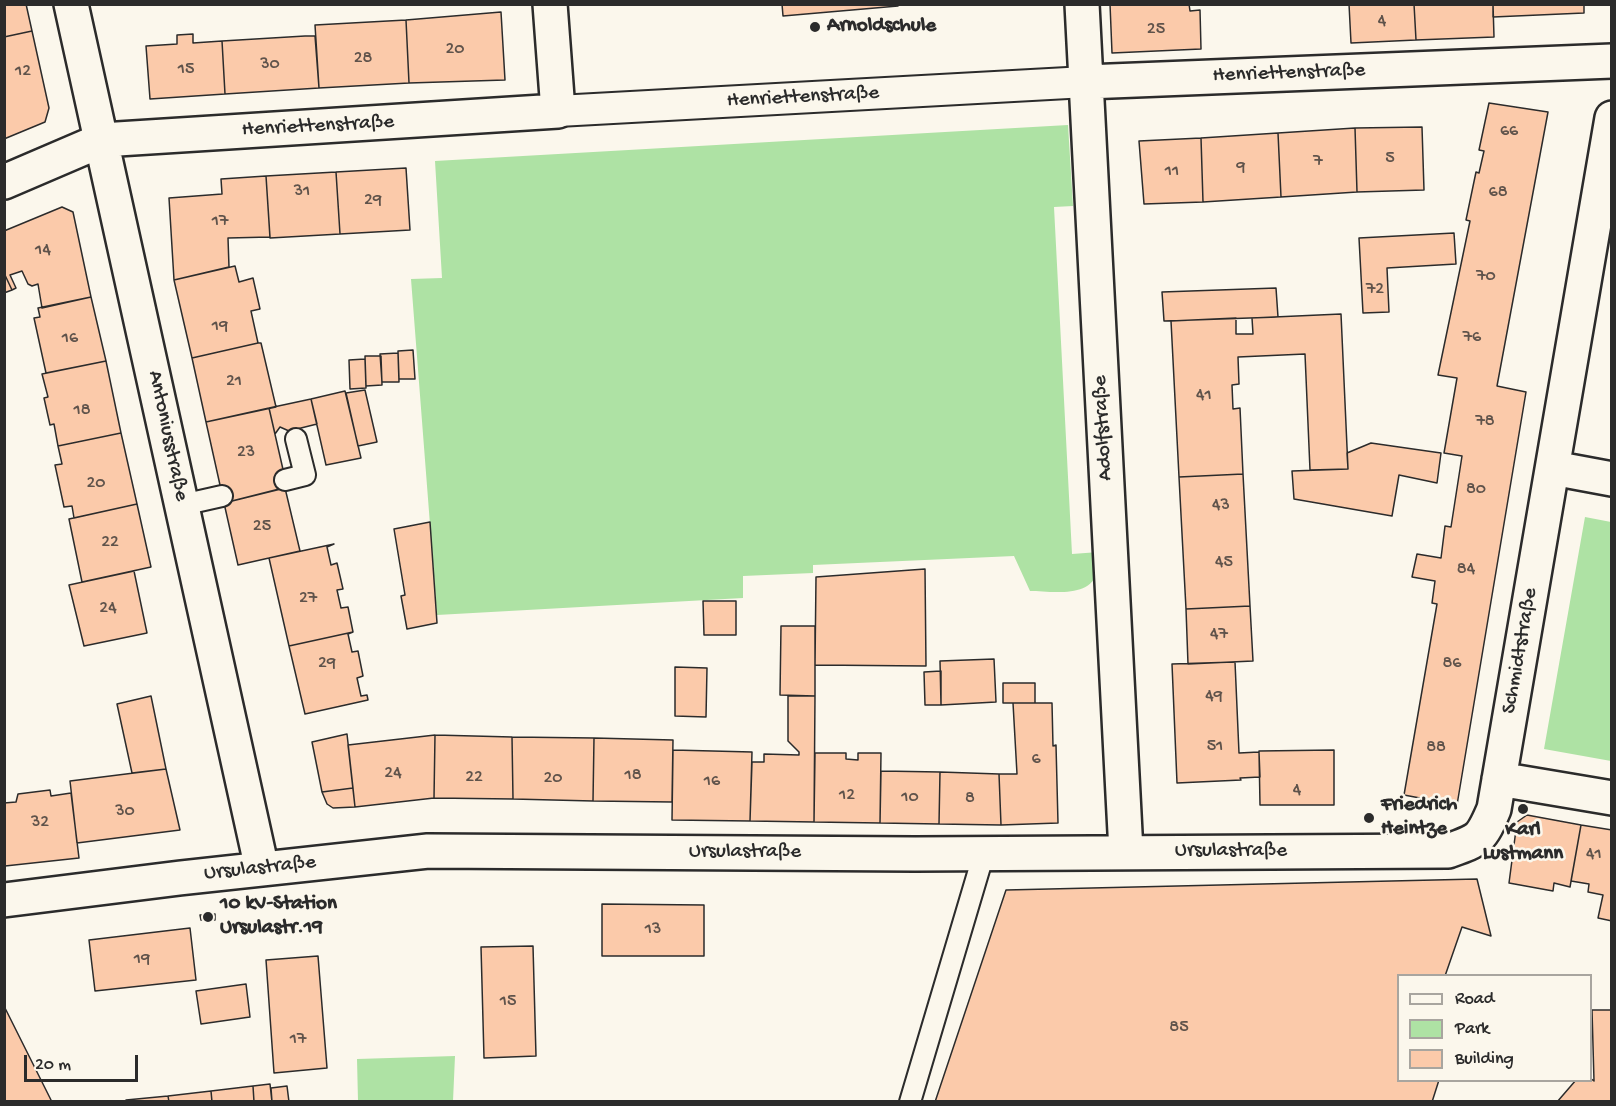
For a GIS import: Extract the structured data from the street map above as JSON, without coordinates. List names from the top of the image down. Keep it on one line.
{"streets":{"street":["Henriettenstraße","Adolfstraße","Antoniusstraße","Schmidtstraße","Ursulastraße"]},"crossings":[["Henriettenstraße","Adolfstraße"],["Henriettenstraße","Antoniusstraße"],["Adolfstraße","Ursulastraße"],["Antoniusstraße","Ursulastraße"],["Schmidtstraße","Ursulastraße"]],"places":["Arnoldschule","Karl Lustmann","Friedrich Heintze","10 kV-Station Ursulastr.19"],"house_numbers":["4","25","20","28","30","15","12","66","5","7","9","11","31","68","29","17","14","70","72","19","76","16","21","41","18","78","23","20","80","43","25","22","45","84","27","24","47","29","86","49","51","88","6","24","18","22","20","16","4","12","10","8","30","32","41","13","19","15","85","17"],"legend":["Road","Park","Building"],"scale_bar":"20 m"}
